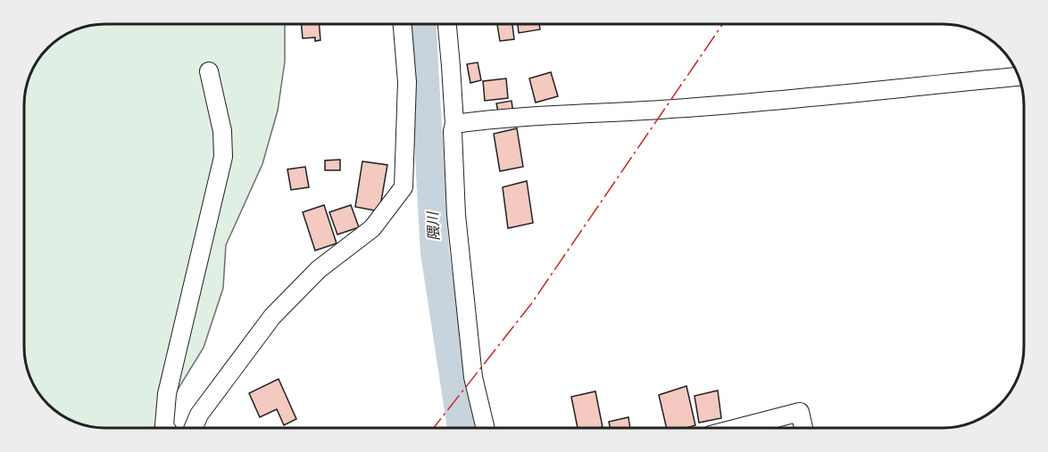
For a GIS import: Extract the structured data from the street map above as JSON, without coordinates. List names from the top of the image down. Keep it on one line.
{"water":["隈川"]}
